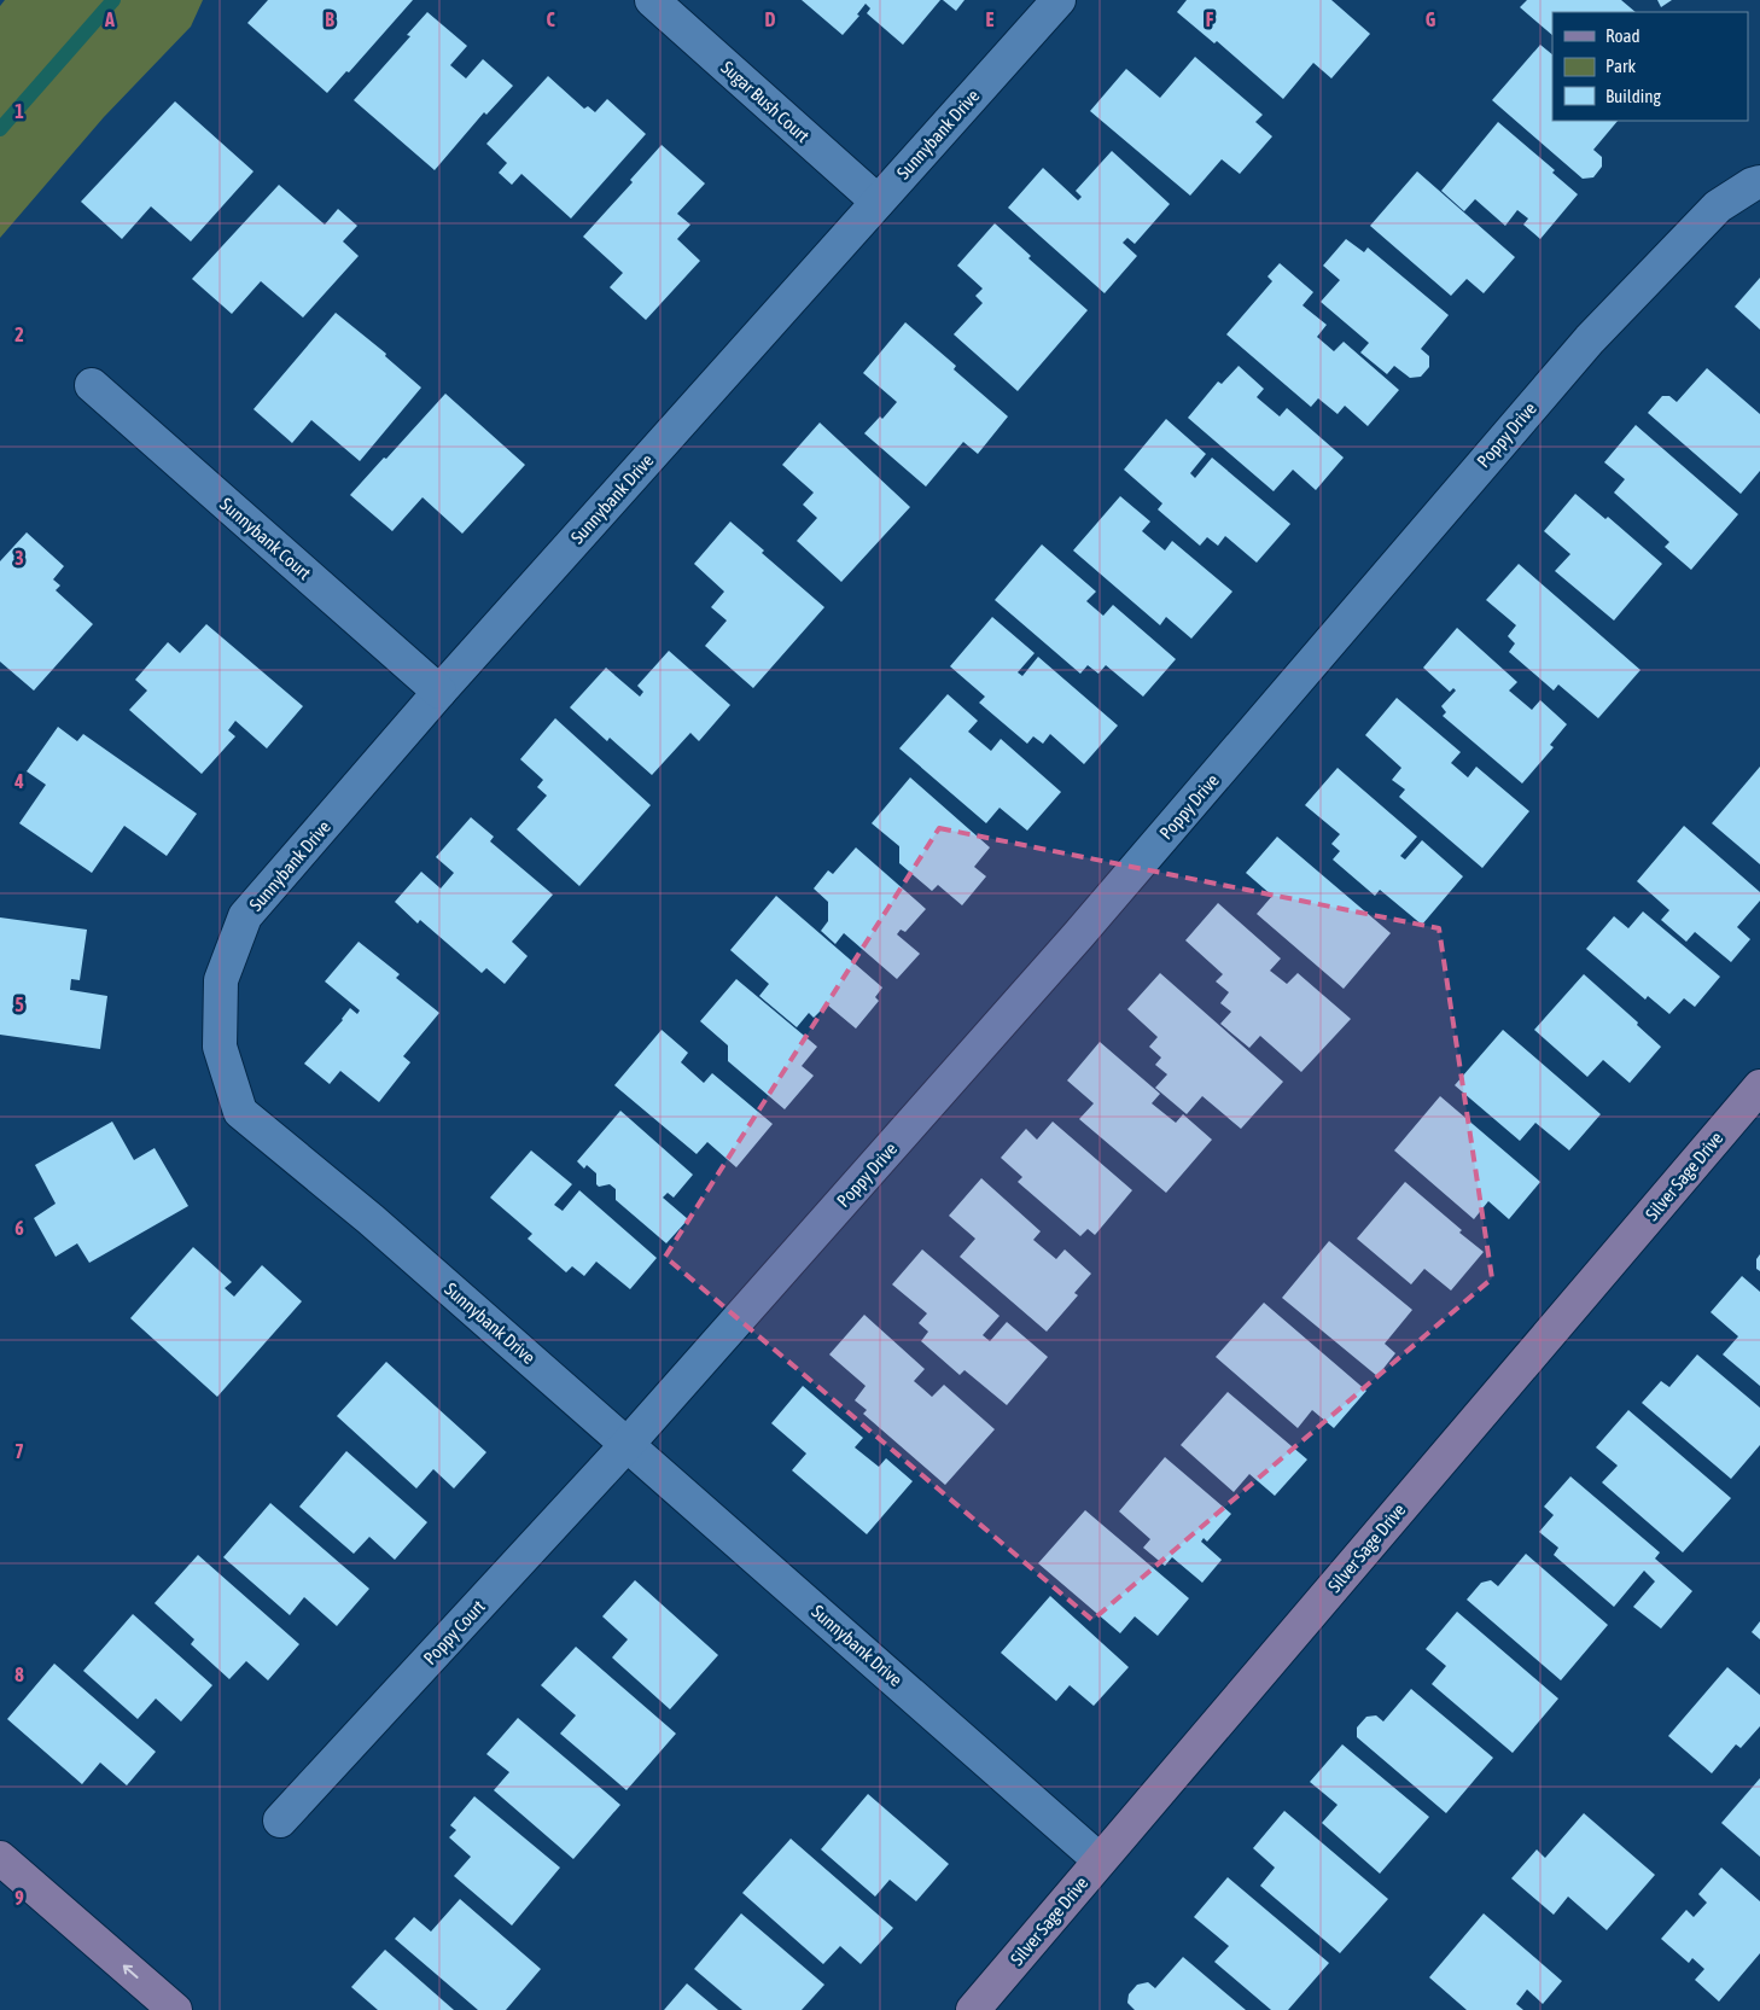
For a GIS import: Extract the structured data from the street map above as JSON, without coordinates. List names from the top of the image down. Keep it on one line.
{"streets":{"street":["Sugar Bush Court","Sunnybank Drive","Poppy Drive","Sunnybank Court","Silver Sage Drive","Poppy Court"]},"crossings":[["Sugar Bush Court","Sunnybank Drive"],["Sunnybank Drive","Poppy Drive"],["Sunnybank Drive","Sunnybank Court"],["Sunnybank Drive","Silver Sage Drive"],["Sunnybank Drive","Poppy Court"],["Poppy Drive","Poppy Court"]],"legend":["Road","Park","Building"],"grid":{"columns":["A","B","C","D","E","F","G"],"rows":["1","2","3","4","5","6","7","8","9"]}}
